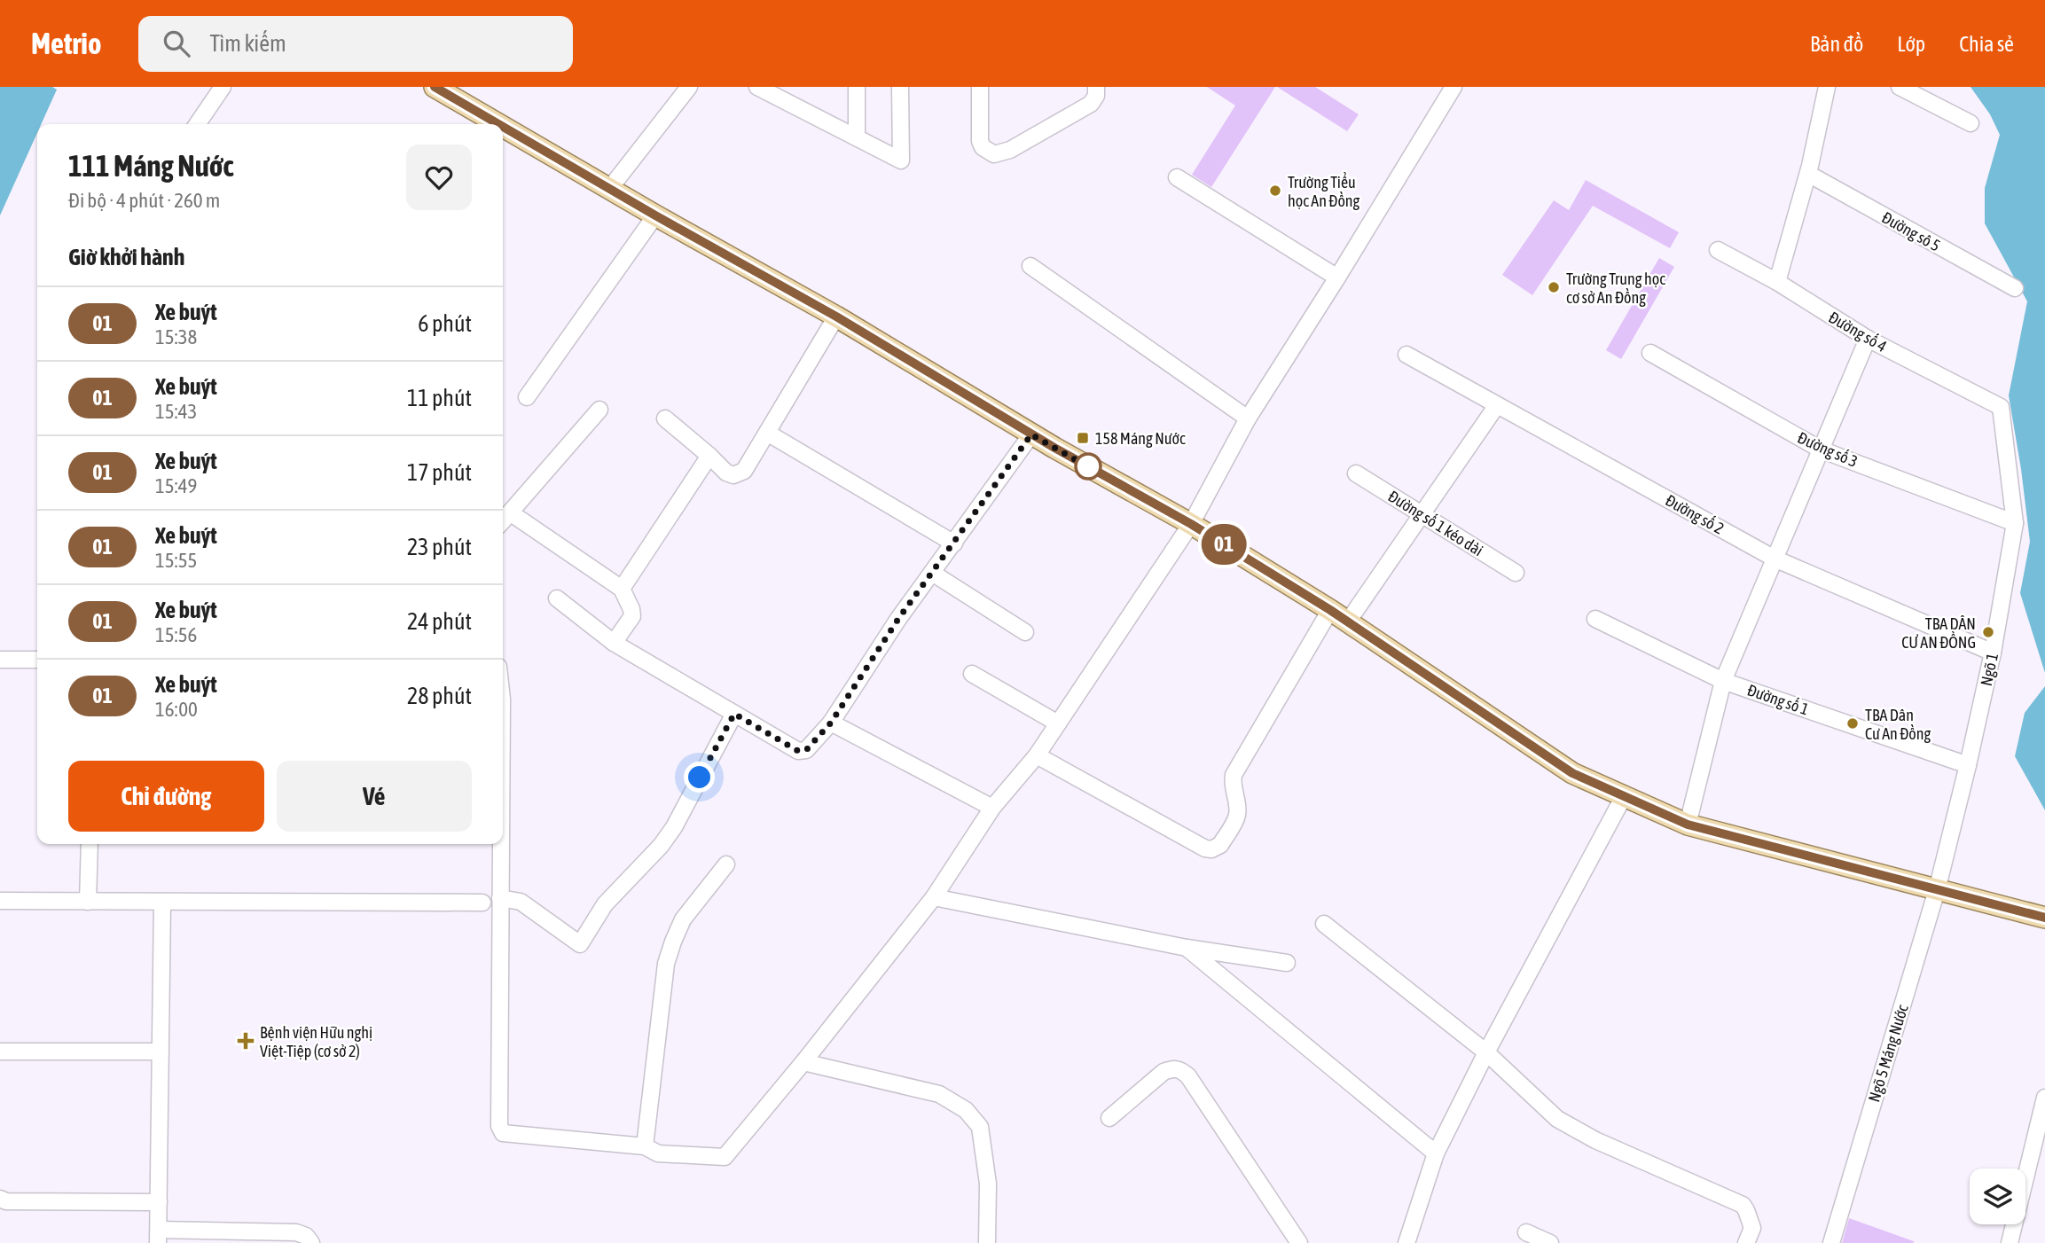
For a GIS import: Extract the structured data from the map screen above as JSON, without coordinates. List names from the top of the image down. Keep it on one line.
{"streets":{"street":["Đường sô 5","Đường số 4","Đường số 3","Đường số 2","Đường số 1 kéo dài","Ngõ 1","Đường số 1","Ngõ 5 Máng Nước"]},"crossings":[["Đường số 4","Ngõ 1"],["Đường số 3","Ngõ 1"],["Đường số 2","Ngõ 1"],["Ngõ 1","Đường số 1"],["Ngõ 1","Ngõ 5 Máng Nước"]],"places":{"other":["Trường Tiểu học An Đồng","Trường Trung học cơ sở An Đồng","TBA DÂN CƯ AN ĐỒNG","TBA Dân Cư An Đồng"],"transit":["158 Máng Nước"],"health":["Bệnh viện Hữu nghị Việt-Tiệp (cơ sở 2)"]},"lines":["bus line 01"],"page":{"header":"Metrio","search":"Tìm kiếm","nav":["Bản đồ","Lớp","Chia sẻ"],"on_map":"01","heading":[["111 Máng Nước","Đi bộ · 4 phút · 260 m"],"Giờ khởi hành"],"list":[{"mark":"01","name":"Xe buýt","note":"15:38","value":"6 phút"},{"mark":"01","name":"Xe buýt","note":"15:43","value":"11 phút"},{"mark":"01","name":"Xe buýt","note":"15:49","value":"17 phút"},{"mark":"01","name":"Xe buýt","note":"15:55","value":"23 phút"},{"mark":"01","name":"Xe buýt","note":"15:56","value":"24 phút"},{"mark":"01","name":"Xe buýt","note":"16:00","value":"28 phút"}],"buttons":["Chỉ đường","Vé"]}}
